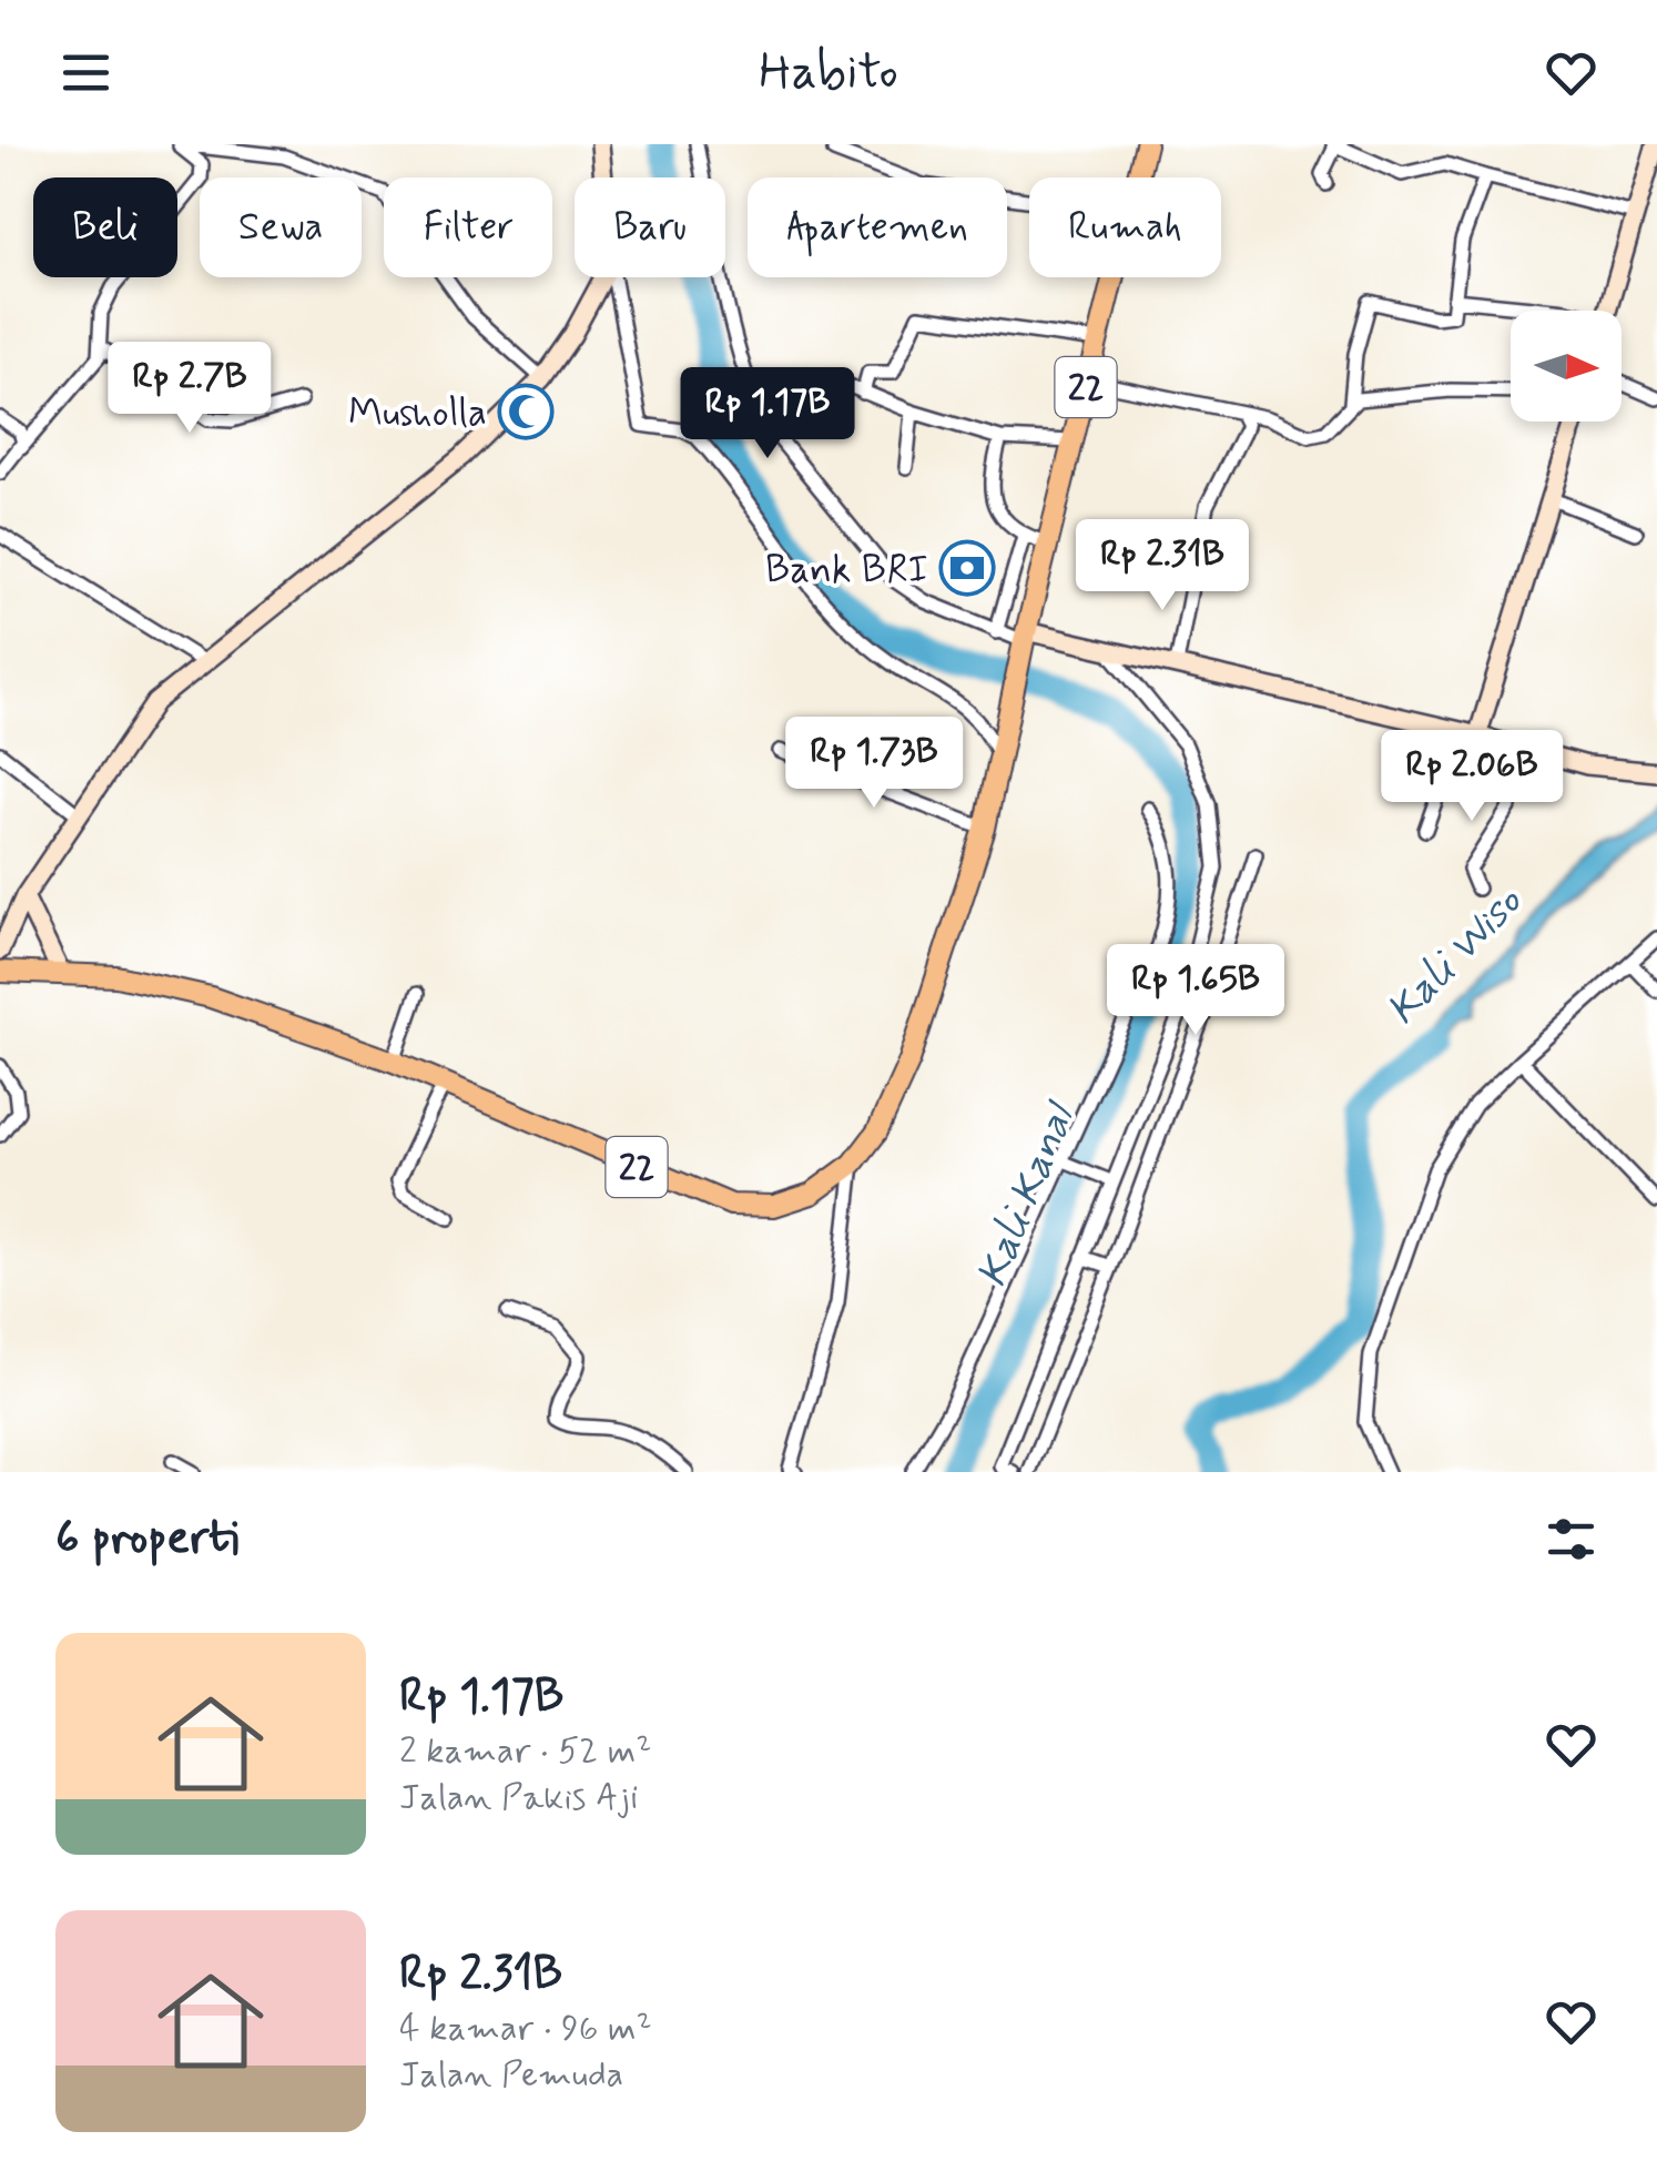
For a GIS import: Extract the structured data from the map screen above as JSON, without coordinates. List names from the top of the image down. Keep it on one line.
{"streets":{"highway":["22"]},"water":["Kali Wiso","Kali Kanal"],"places":{"mosque":["Musholla"],"bank":["Bank BRI"]},"north":"right","page":{"header":"Habito","chip":["Beli","Sewa","Filter","Baru","Apartemen","Rumah"],"price":["Rp 2.7B","Rp 1.17B","Rp 2.31B","Rp 1.73B","Rp 2.06B","Rp 1.65B"],"heading":"6 properti","list":[{"name":"Rp 1.17B","note":"2 kamar · 52 m² · Jalan Pakis Aji"},{"name":"Rp 2.31B","note":"4 kamar · 96 m² · Jalan Pemuda"}]}}
